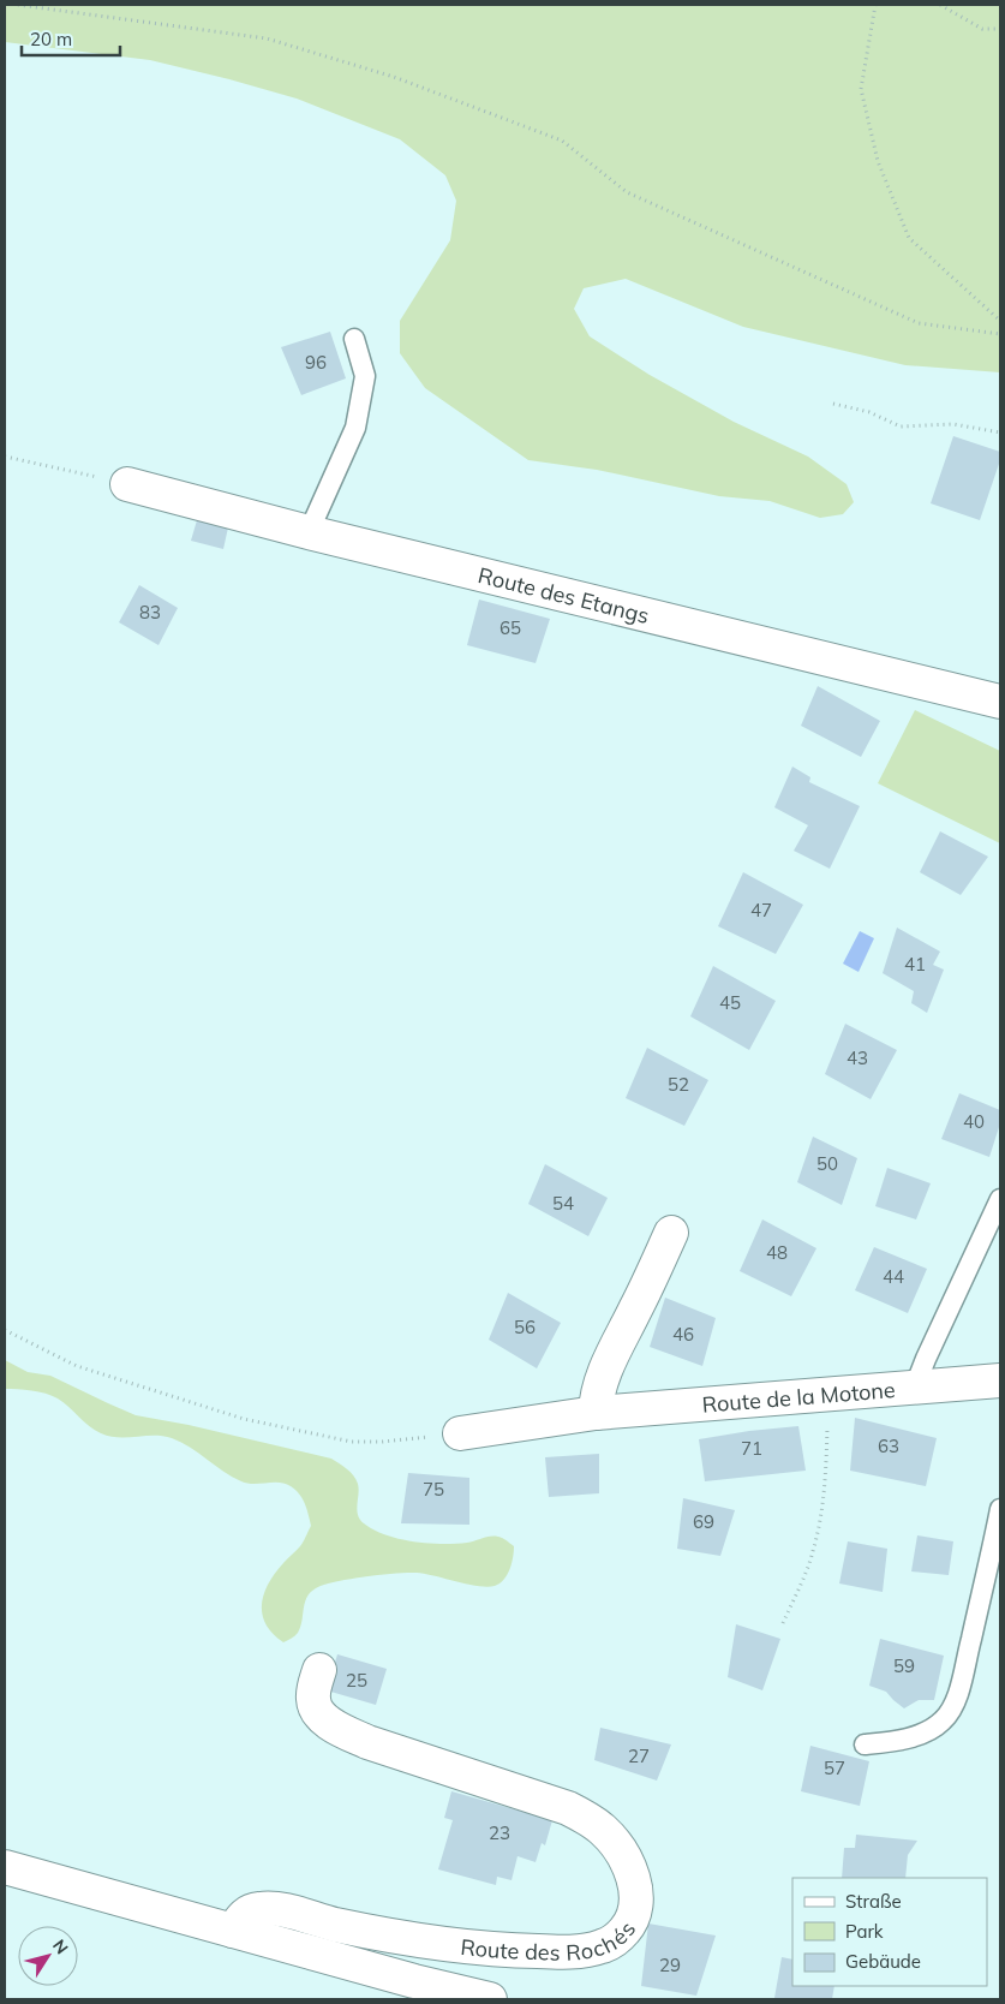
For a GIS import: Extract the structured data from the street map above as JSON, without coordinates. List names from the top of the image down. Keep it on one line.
{"streets":{"street":["Route des Etangs","Route de la Motone","Route des Rochés"]},"house_numbers":["96","83","65","47","41","45","43","52","40","50","54","48","44","56","46","63","71","75","69","59","25","27","57","23","29"],"legend":["Straße","Park","Gebäude"],"scale_bar":"20 m","north":"top right"}
